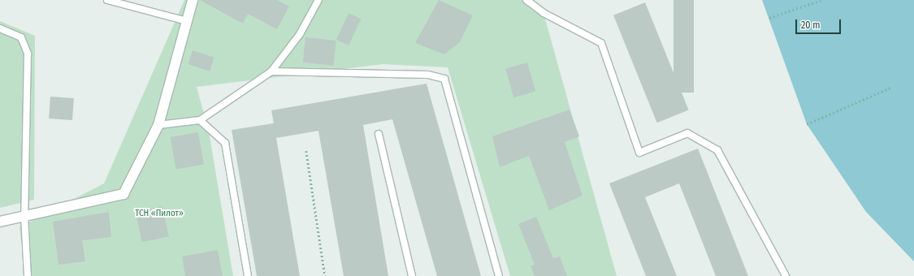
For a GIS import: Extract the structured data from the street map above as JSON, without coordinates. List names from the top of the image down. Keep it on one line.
{"parks":["ТСН «Пилот»"],"scale_bar":"20 m"}
